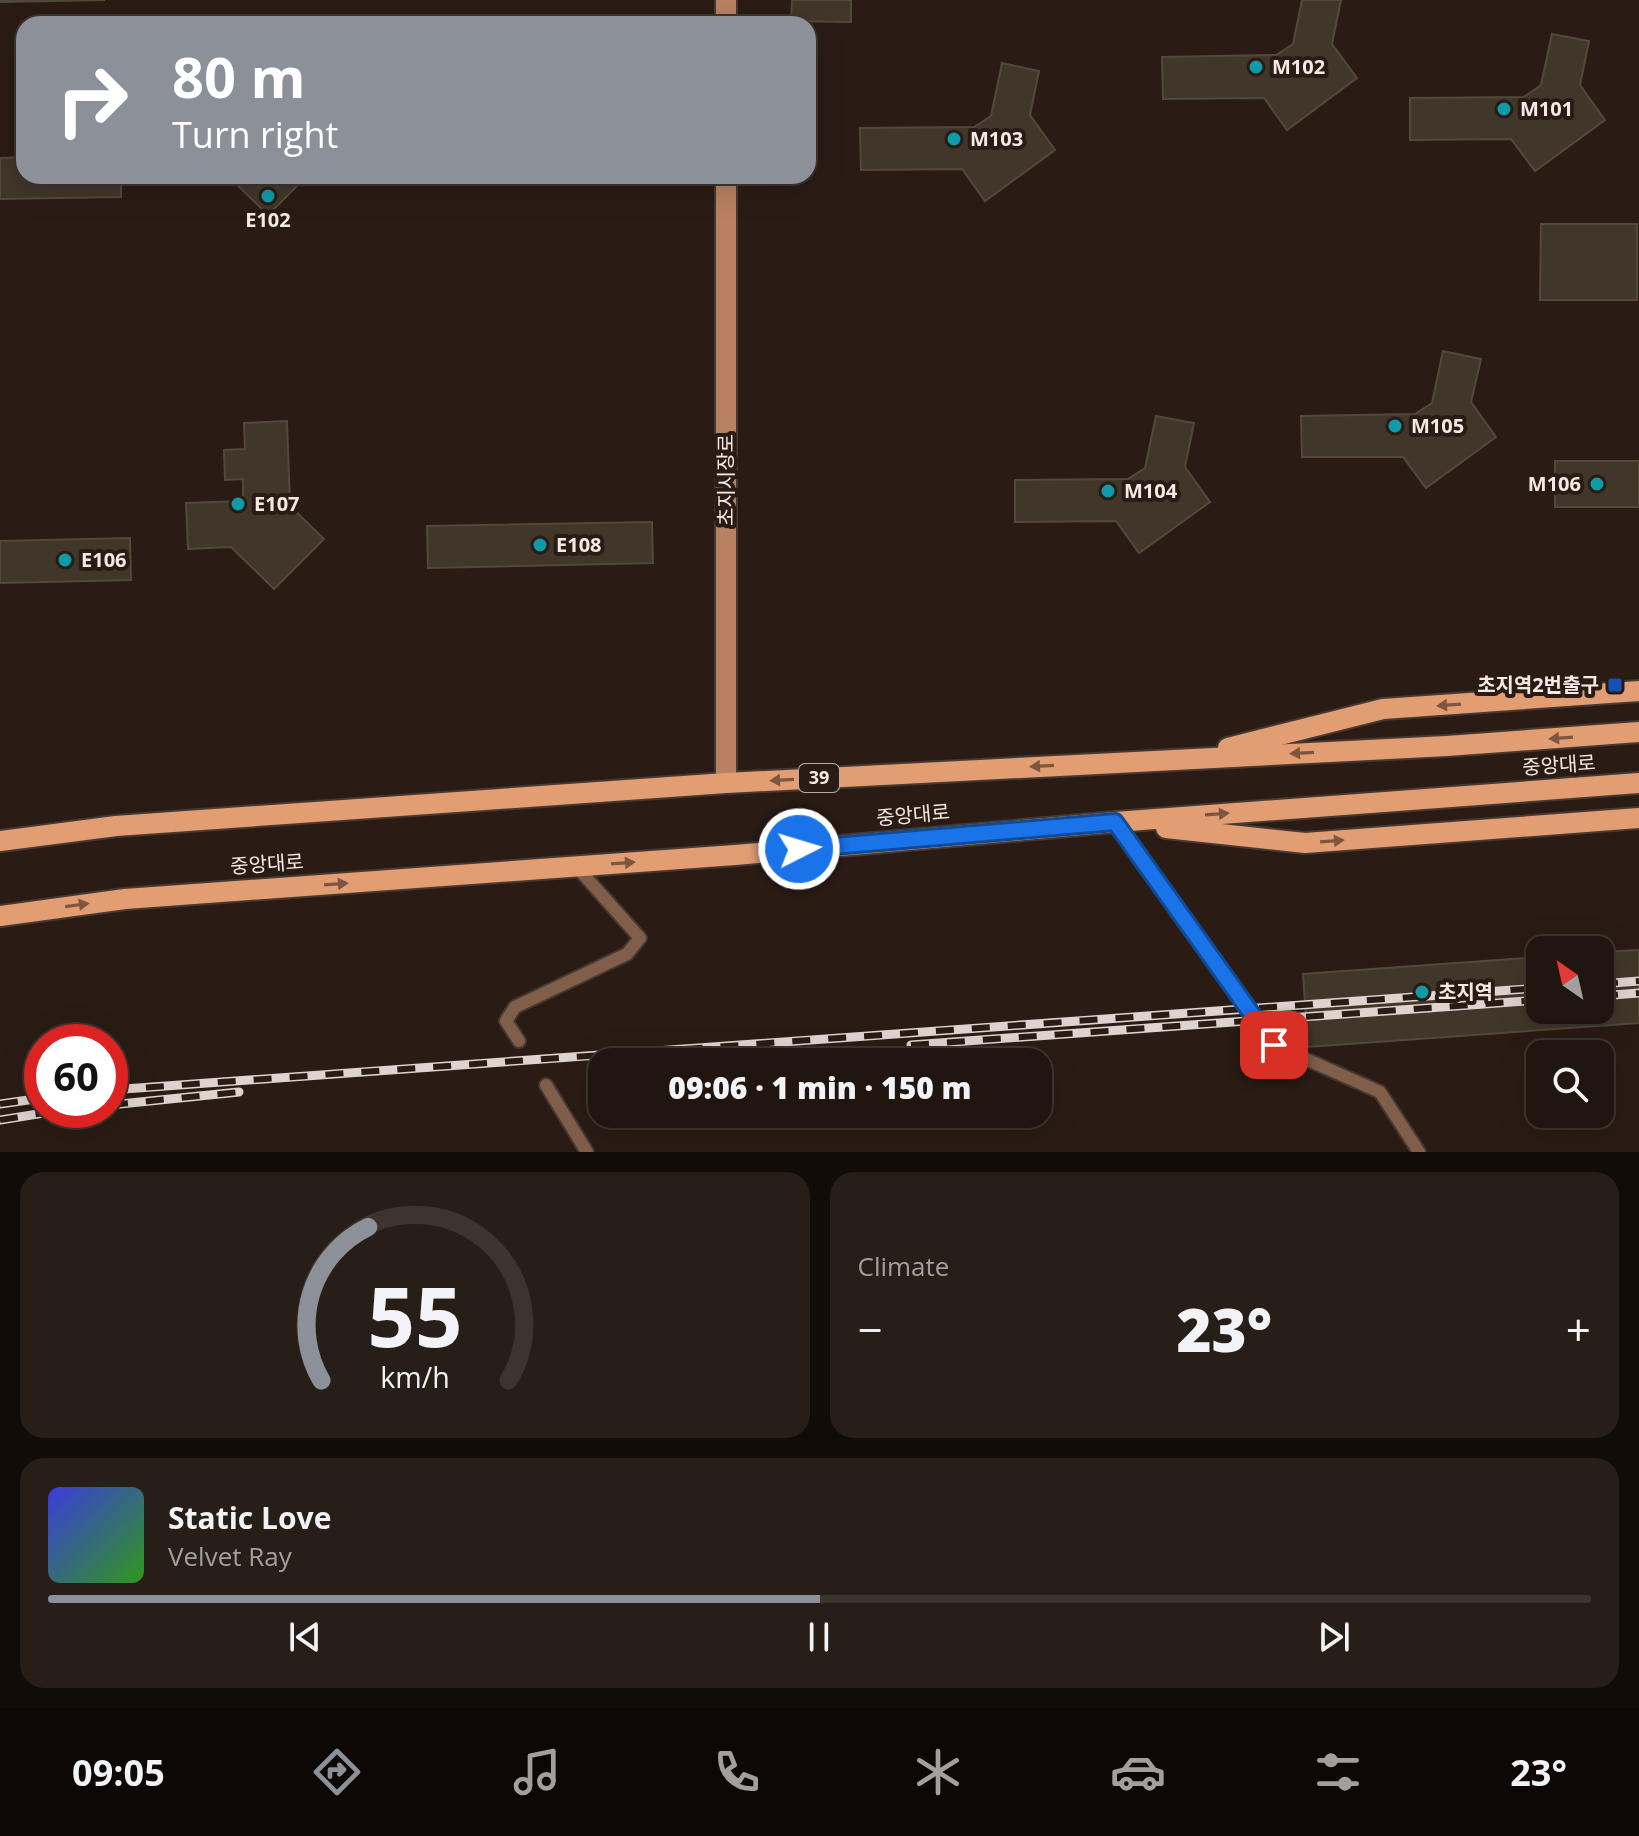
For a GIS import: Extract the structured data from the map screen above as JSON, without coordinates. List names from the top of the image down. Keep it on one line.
{"streets":{"main road":["중앙대로","39"],"street":["초지시장로"]},"crossings":[["초지시장로","중앙대로"]],"places":{"other":["M102","M101","M103","E102","M105","M106","M104","E107","E108","E106","초지역"],"transit":["초지역2번출구"]},"north":"top left","page":{"turn":["80 m","Turn right"],"limit":"60","trip":"09:06 · 1 min · 150 m","tile":"Climate","heat":["−","23°","+"],"song":["Static Love","Velvet Ray"],"tabs":["09:05","23°"],"gauge":["55","km/h"]}}
